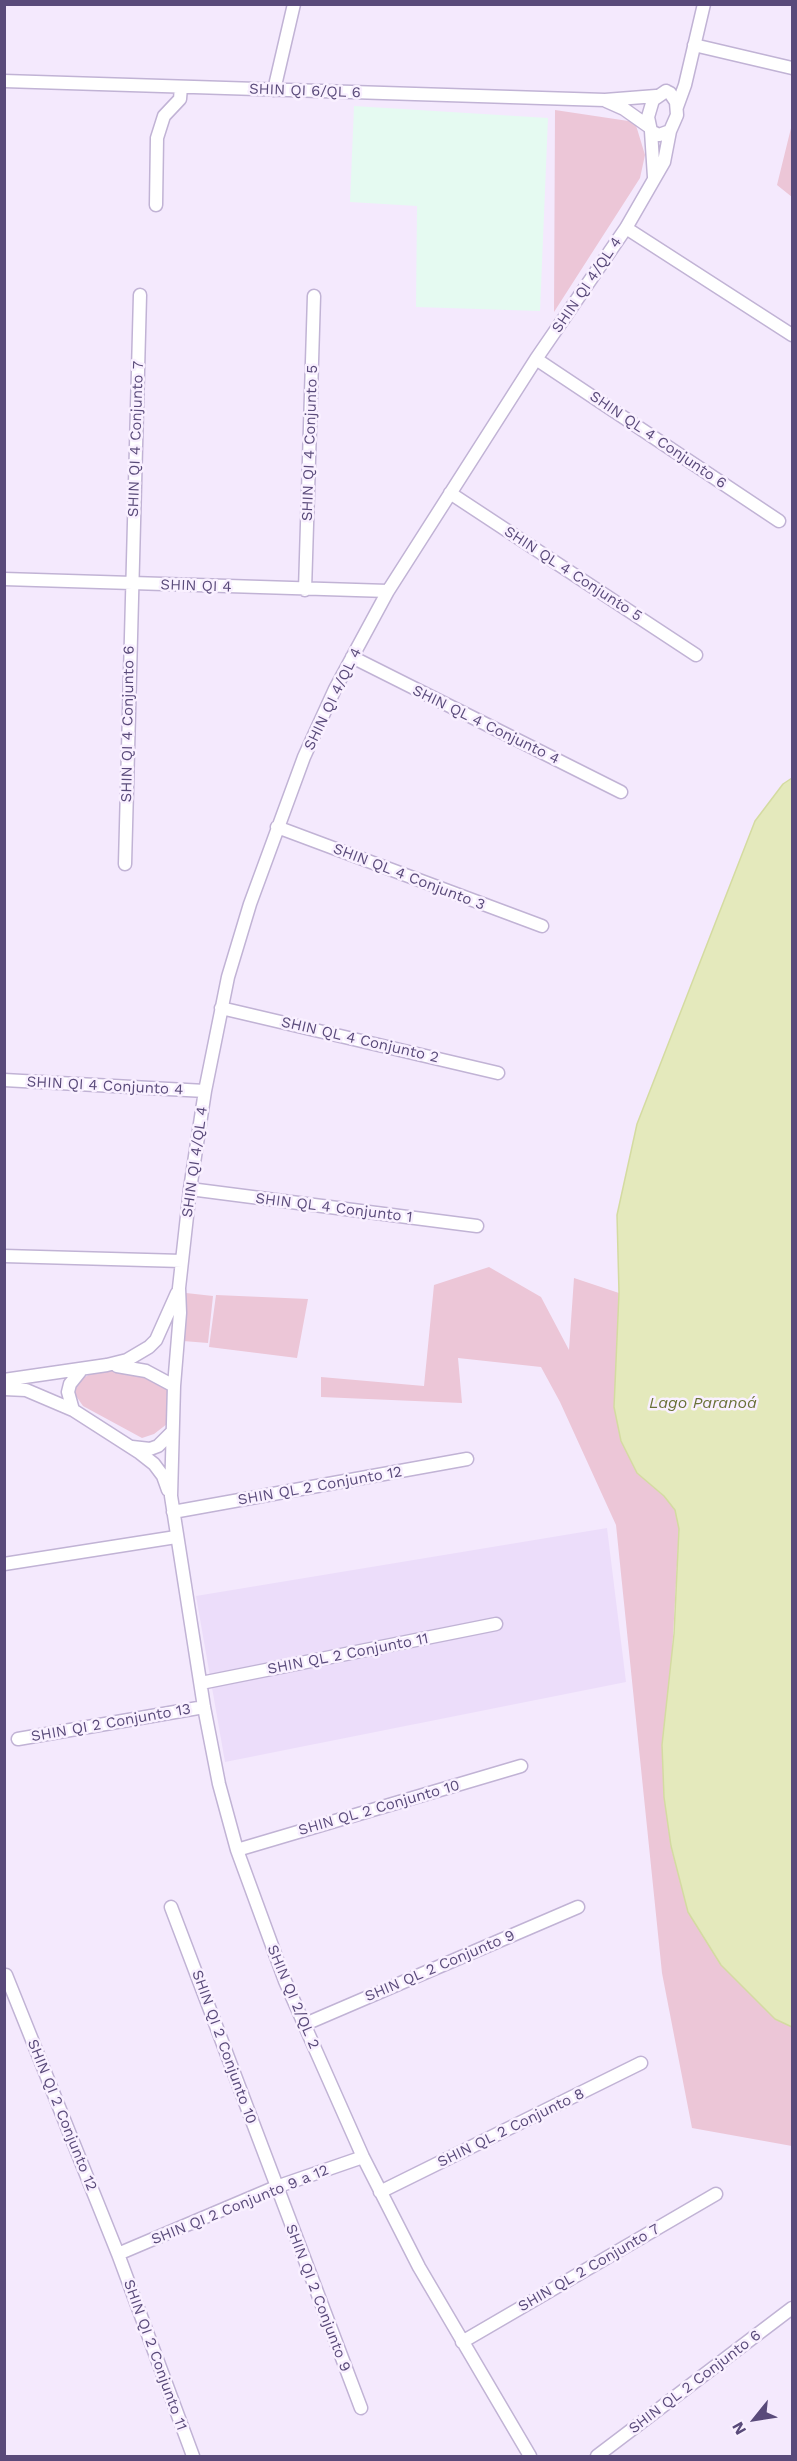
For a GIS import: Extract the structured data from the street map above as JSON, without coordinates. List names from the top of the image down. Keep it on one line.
{"streets":{"street":["SHIN QI 6/QL 6","SHIN QI 4/QL 4","SHIN QI 4 Conjunto 7","SHIN QL 4 Conjunto 6","SHIN QI 4 Conjunto 5","SHIN QL 4 Conjunto 5","SHIN QI 4","SHIN QI 4 Conjunto 6","SHIN QL 4 Conjunto 4","SHIN QL 4 Conjunto 3","SHIN QL 4 Conjunto 2","SHIN QI 4 Conjunto 4","SHIN QL 4 Conjunto 1","SHIN QL 2 Conjunto 12","SHIN QL 2 Conjunto 11","SHIN QI 2 Conjunto 13","SHIN QL 2 Conjunto 10","SHIN QL 2 Conjunto 9","SHIN QI 2/QL 2","SHIN QI 2 Conjunto 10","SHIN QI 2 Conjunto 12","SHIN QL 2 Conjunto 8","SHIN QI 2 Conjunto 9 a 12","SHIN QL 2 Conjunto 7","SHIN QI 2 Conjunto 9","SHIN QI 2 Conjunto 11","SHIN QL 2 Conjunto 6"]},"crossings":[["SHIN QI 6/QL 6","SHIN QI 4/QL 4"],["SHIN QI 4/QL 4","SHIN QL 4 Conjunto 6"],["SHIN QI 4/QL 4","SHIN QL 4 Conjunto 5"],["SHIN QI 4/QL 4","SHIN QI 4"],["SHIN QI 4/QL 4","SHIN QL 4 Conjunto 4"],["SHIN QI 4/QL 4","SHIN QL 4 Conjunto 3"],["SHIN QI 4/QL 4","SHIN QL 4 Conjunto 2"],["SHIN QI 4/QL 4","SHIN QI 4 Conjunto 4"],["SHIN QI 4/QL 4","SHIN QL 4 Conjunto 1"],["SHIN QI 4/QL 4","SHIN QI 2/QL 2"],["SHIN QI 4 Conjunto 7","SHIN QI 4"],["SHIN QI 4 Conjunto 7","SHIN QI 4 Conjunto 6"],["SHIN QI 4 Conjunto 5","SHIN QI 4"],["SHIN QI 4","SHIN QI 4 Conjunto 6"],["SHIN QL 2 Conjunto 12","SHIN QI 2/QL 2"],["SHIN QL 2 Conjunto 11","SHIN QI 2/QL 2"],["SHIN QI 2 Conjunto 13","SHIN QI 2/QL 2"],["SHIN QL 2 Conjunto 10","SHIN QI 2/QL 2"],["SHIN QL 2 Conjunto 9","SHIN QI 2/QL 2"],["SHIN QI 2/QL 2","SHIN QL 2 Conjunto 8"],["SHIN QI 2/QL 2","SHIN QI 2 Conjunto 9 a 12"],["SHIN QI 2/QL 2","SHIN QL 2 Conjunto 7"],["SHIN QI 2 Conjunto 10","SHIN QI 2 Conjunto 9 a 12"],["SHIN QI 2 Conjunto 10","SHIN QI 2 Conjunto 9"],["SHIN QI 2 Conjunto 12","SHIN QI 2 Conjunto 9 a 12"],["SHIN QI 2 Conjunto 12","SHIN QI 2 Conjunto 11"],["SHIN QI 2 Conjunto 9 a 12","SHIN QI 2 Conjunto 9"],["SHIN QI 2 Conjunto 9 a 12","SHIN QI 2 Conjunto 11"]],"water":["Lago Paranoá"],"north":"bottom left"}
